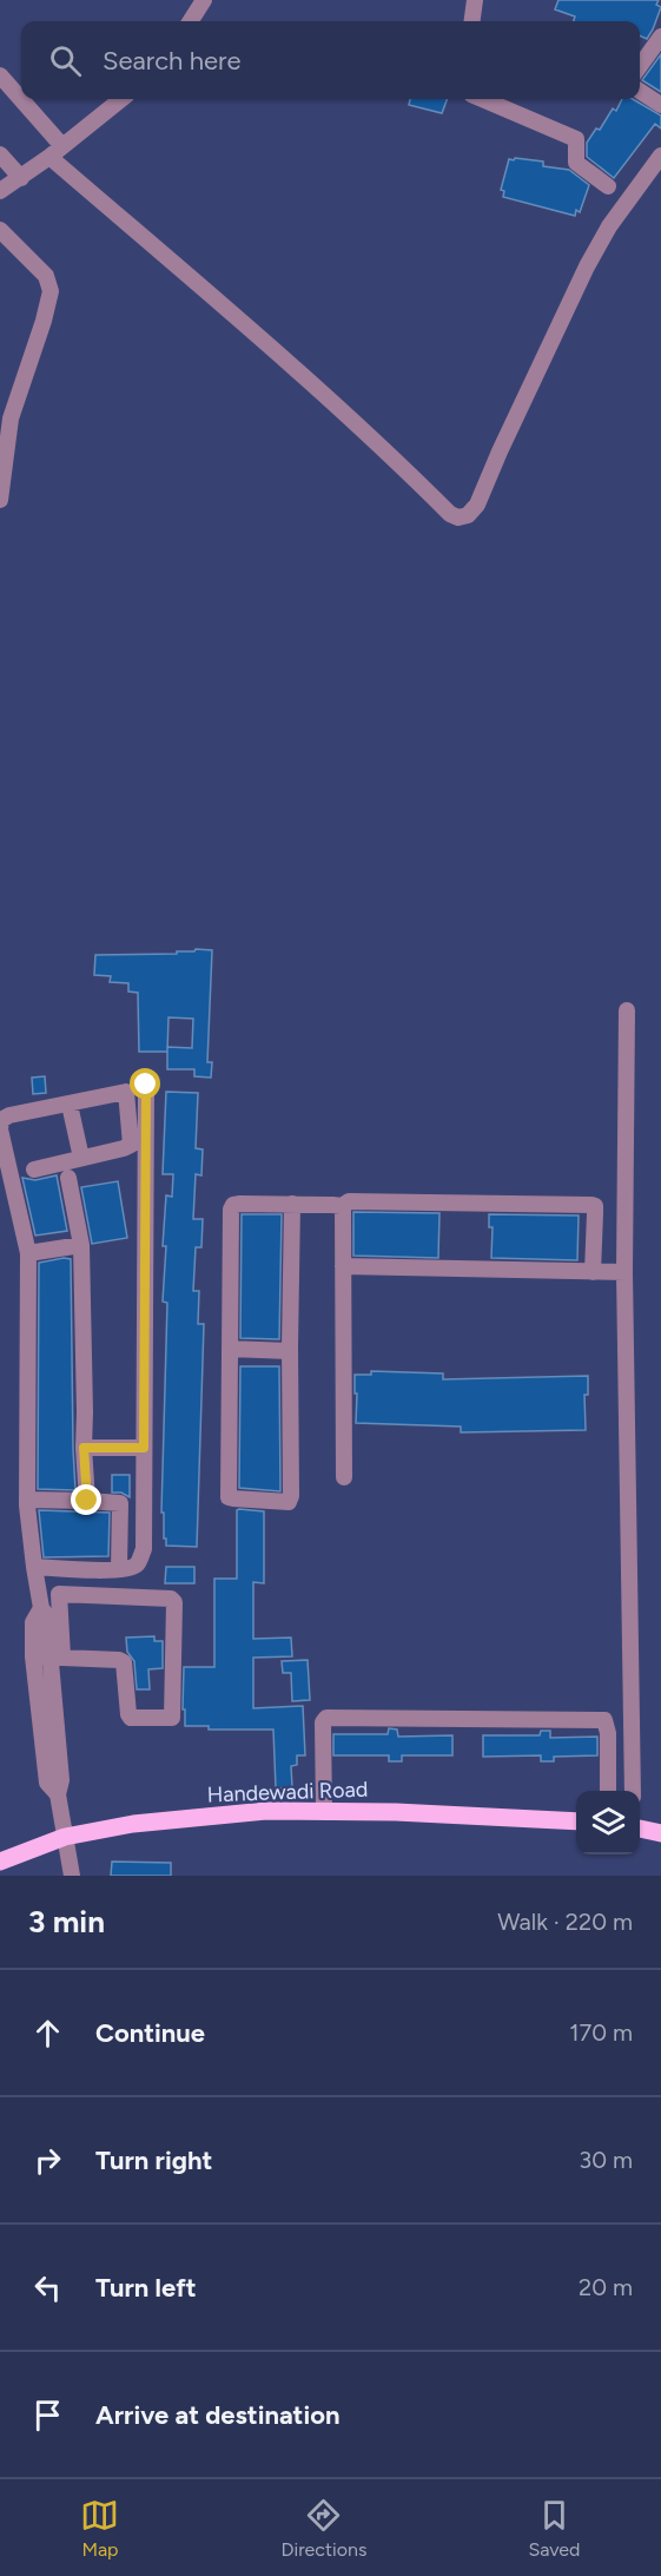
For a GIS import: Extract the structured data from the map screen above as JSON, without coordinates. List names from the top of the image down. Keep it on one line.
{"streets":{"main road":["Handewadi Road"]},"page":{"search":"Search here","heading":["3 min","Walk · 220 m"],"list":[["Continue","170 m"],["Turn right","30 m"],["Turn left","20 m"],"Arrive at destination"],"nav":["Map","Directions","Saved"]}}
